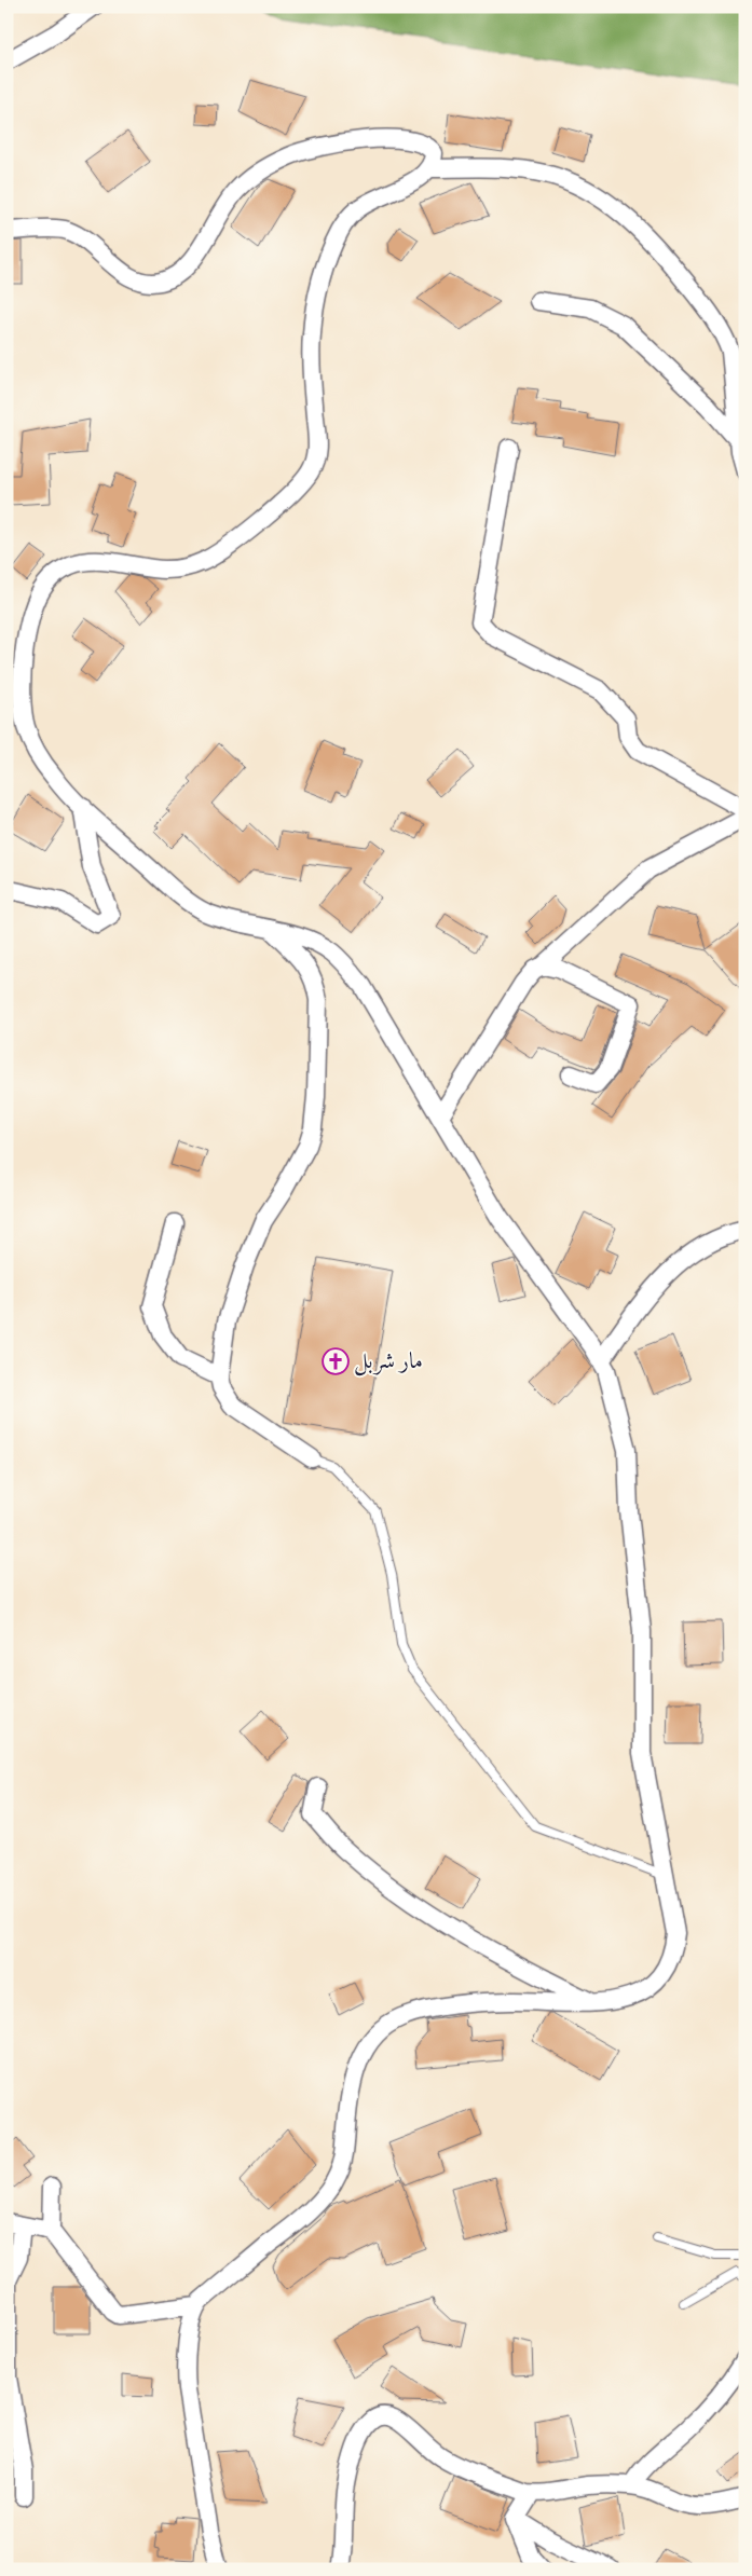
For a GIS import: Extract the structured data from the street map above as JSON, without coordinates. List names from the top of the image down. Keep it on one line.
{"places":{"church":["مار شربل"]}}
